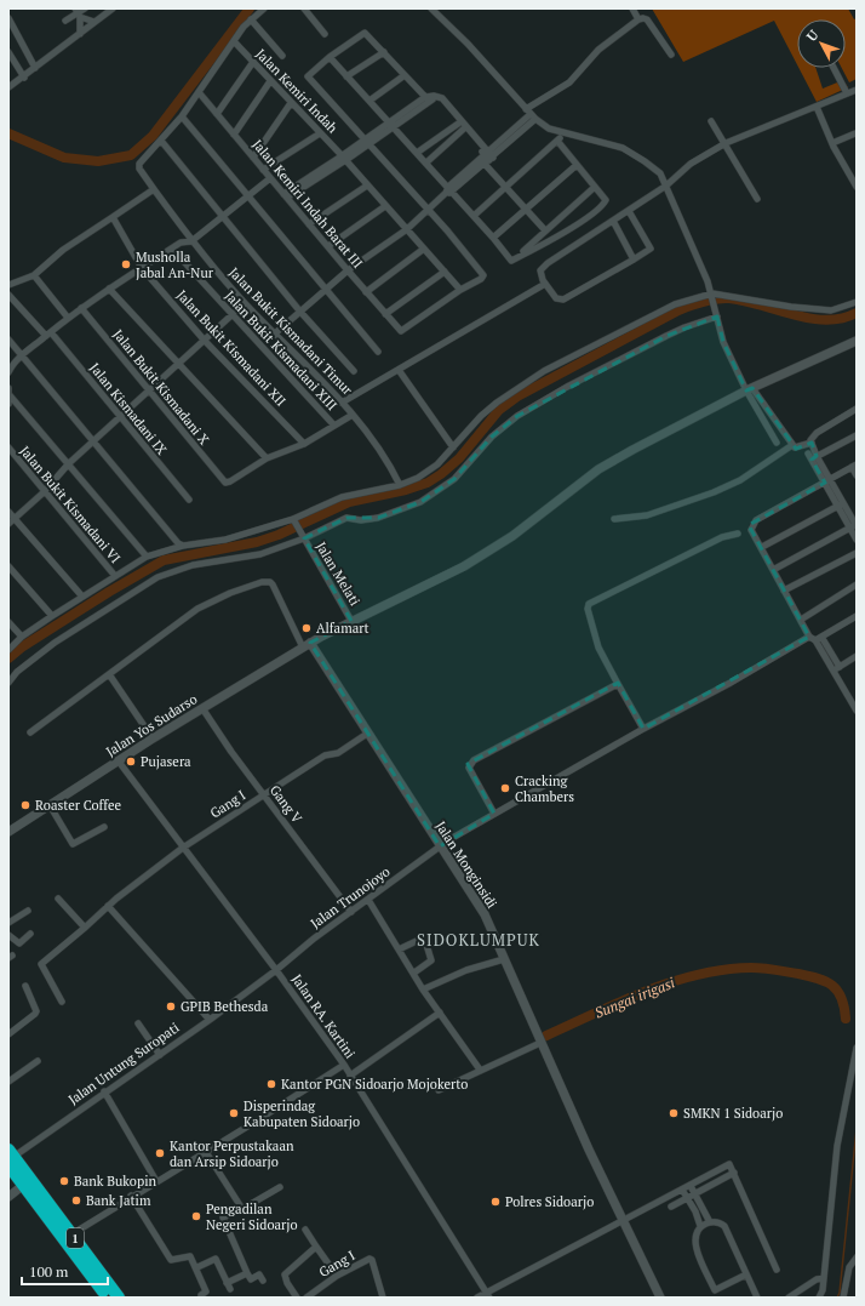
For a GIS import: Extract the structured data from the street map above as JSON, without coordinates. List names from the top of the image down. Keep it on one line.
{"streets":{"highway":["1"],"main road":["Jalan Yos Sudarso","Jalan Monginsidi"],"street":["Jalan Kemiri Indah","Jalan Kemiri Indah Barat III","Jalan Bukit Kismadani Timur","Jalan Bukit Kismadani XII","Jalan Bukit Kismadani XIII","Jalan Bukit Kismadani X","Jalan Kismadani IX","Jalan Bukit Kismadani VI","Jalan Melati","Gang I","Gang V","Jalan Trunojoyo","Jalan RA. Kartini","Jalan Untung Suropati"]},"crossings":[["Jalan Kemiri Indah","Jalan Kemiri Indah Barat III"],["Jalan Melati","Jalan Yos Sudarso"],["Jalan Yos Sudarso","Gang V"],["Jalan Yos Sudarso","Jalan Monginsidi"],["Jalan Yos Sudarso","Jalan RA. Kartini"],["Gang I","Gang V"],["Gang I","Jalan Monginsidi"],["Gang I","Jalan RA. Kartini"],["Gang V","Jalan Trunojoyo"],["Jalan Monginsidi","Jalan Trunojoyo"],["Jalan Trunojoyo","Jalan RA. Kartini"],["Jalan Trunojoyo","Jalan Untung Suropati"],["Jalan RA. Kartini","Jalan Untung Suropati"],["Jalan Untung Suropati","1"]],"districts":["SIDOKLUMPUK"],"water":["Sungai irigasi"],"places":["Musholla Jabal An-Nur","Alfamart","Pujasera","Cracking Chambers","Roaster Coffee","GPIB Bethesda","Kantor PGN Sidoarjo Mojokerto","Disperindag Kabupaten Sidoarjo","SMKN 1 Sidoarjo","Kantor Perpustakaan dan Arsip Sidoarjo","Bank Bukopin","Bank Jatim","Polres Sidoarjo","Pengadilan Negeri Sidoarjo"],"scale_bar":"100 m","north":"top left"}
